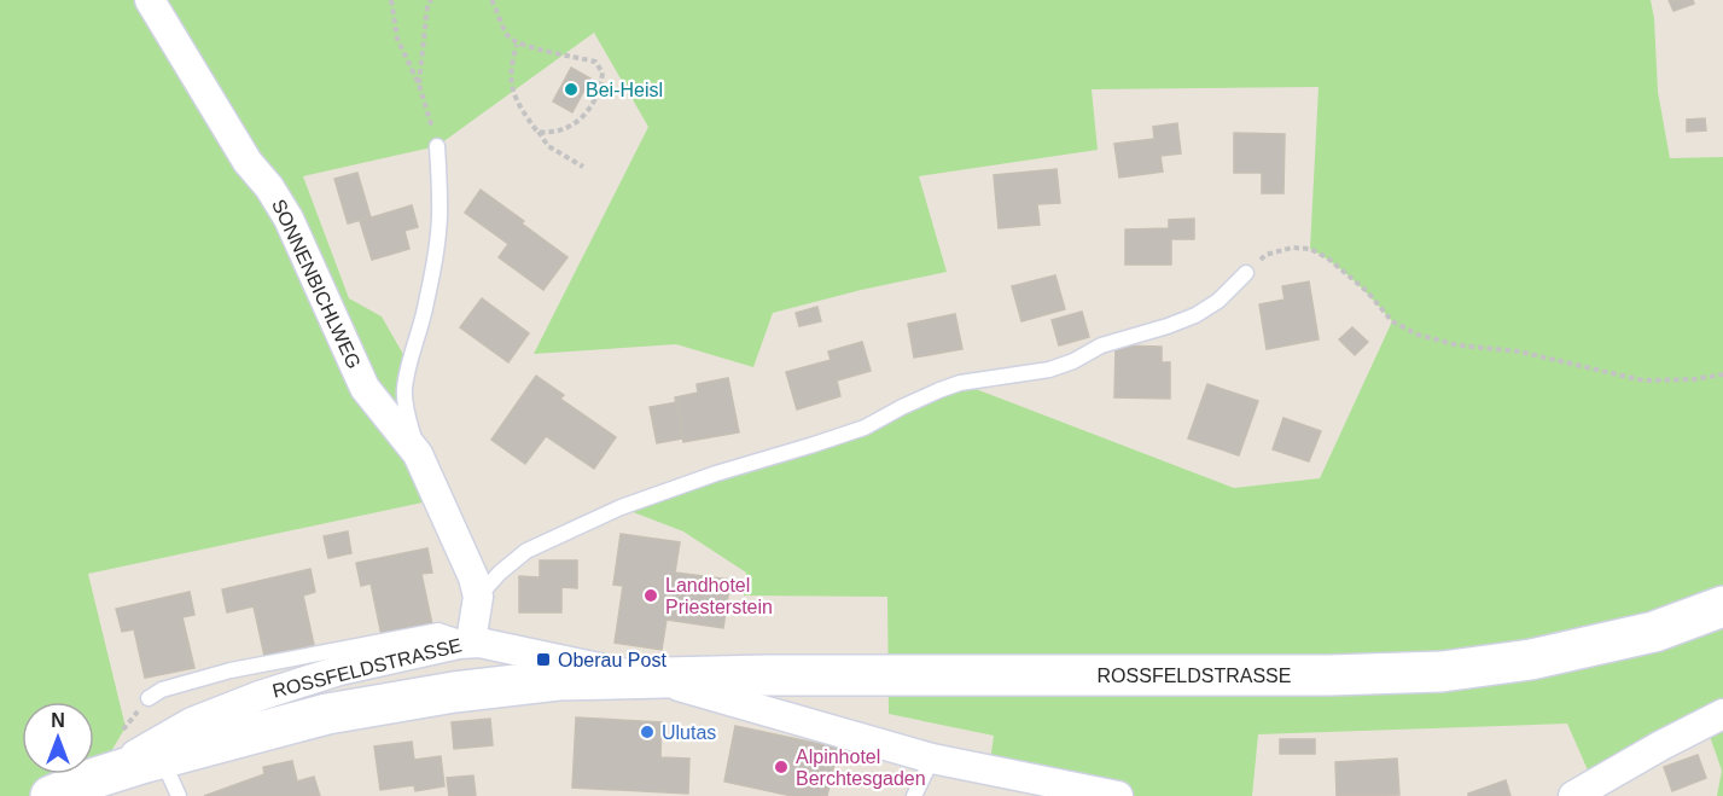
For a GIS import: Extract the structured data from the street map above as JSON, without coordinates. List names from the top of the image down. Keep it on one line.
{"streets":{"main road":["ROSSFELDSTRASSE"],"street":["SONNENBICHLWEG"]},"places":{"other":["Bei-Heisl","Landhotel Priesterstein","Ulutas","Alpinhotel Berchtesgaden"],"transit":["Oberau Post"]},"north":"top"}
